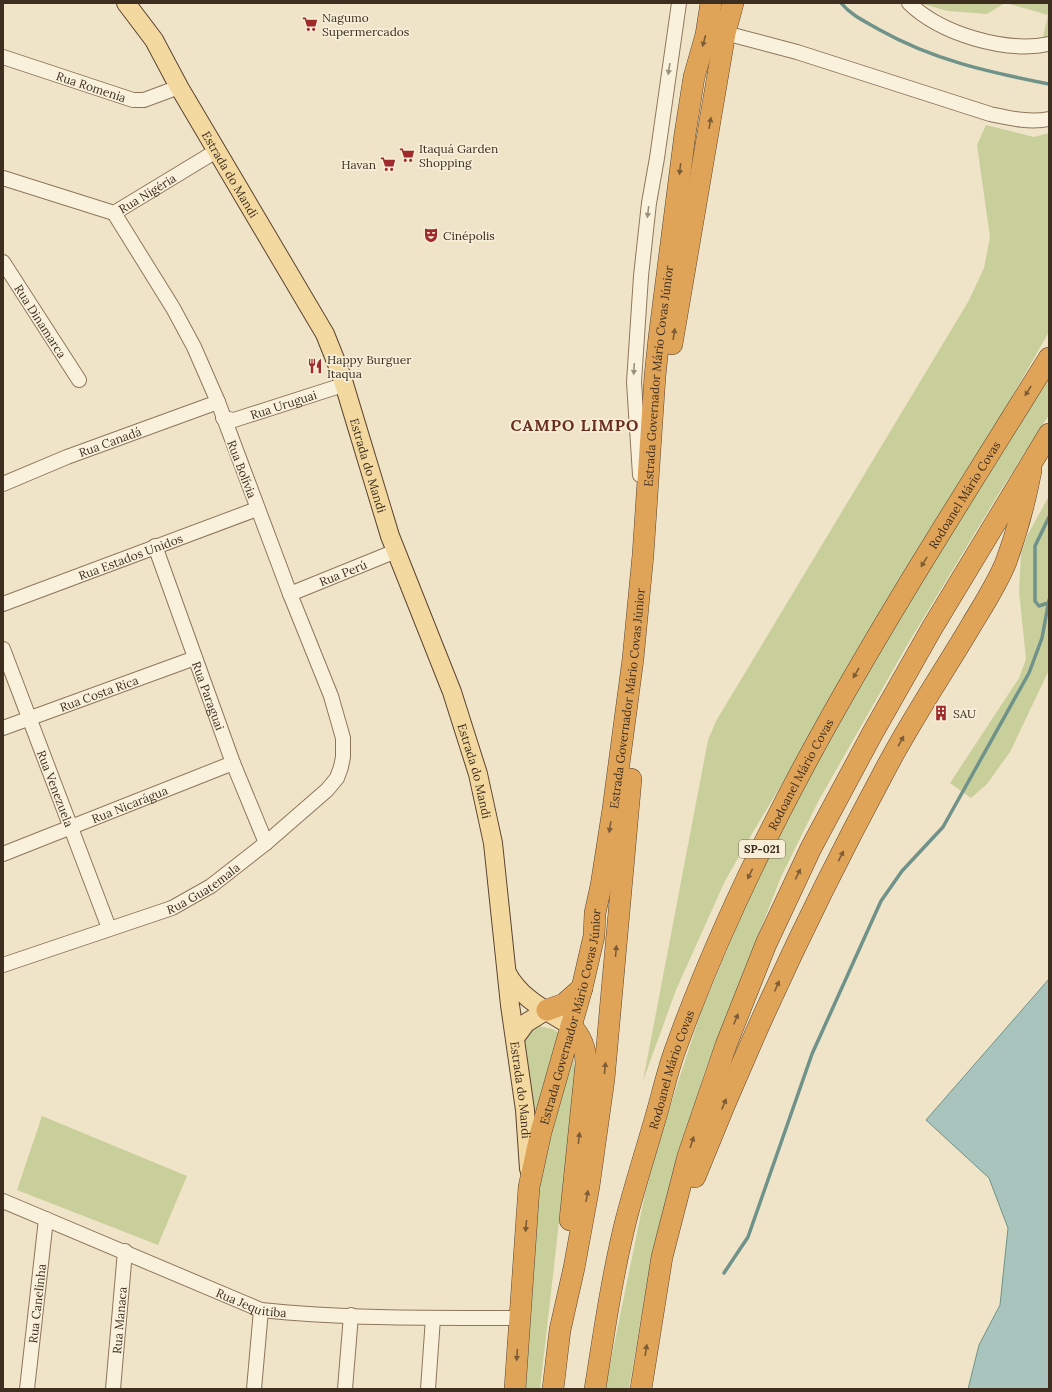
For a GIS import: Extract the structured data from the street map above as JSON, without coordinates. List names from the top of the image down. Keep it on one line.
{"streets":{"highway":["Estrada Governador Mário Covas Júnior","Rodoanel Mário Covas","SP-021"],"main road":["Estrada do Mandi"],"street":["Rua Romenia","Rua Nigéria","Rua Dinamarca","Rua Uruguai","Rua Canadá","Rua Bolívia","Rua Estados Unidos","Rua Perú","Rua Costa Rica","Rua Paraguai","Rua Venezuela","Rua Nicarágua","Rua Guatemala","Rua Jequitiba","Rua Canelinha","Rua Manaca"]},"crossings":[["Rua Romenia","Estrada do Mandi"],["Estrada do Mandi","Rua Nigéria"],["Estrada do Mandi","Estrada Governador Mário Covas Júnior"],["Estrada do Mandi","Rua Uruguai"],["Estrada do Mandi","Rua Perú"],["Rua Nigéria","Rua Bolívia"],["Estrada Governador Mário Covas Júnior","Rua Jequitiba"],["Rua Uruguai","Rua Bolívia"],["Rua Canadá","Rua Bolívia"],["Rua Bolívia","Rua Estados Unidos"],["Rua Bolívia","Rua Perú"],["Rua Bolívia","Rua Guatemala"],["Rua Estados Unidos","Rua Paraguai"],["Rua Costa Rica","Rua Paraguai"],["Rua Costa Rica","Rua Venezuela"],["Rua Paraguai","Rua Nicarágua"],["Rua Paraguai","Rua Guatemala"],["Rua Venezuela","Rua Nicarágua"],["Rua Venezuela","Rua Guatemala"],["Rua Jequitiba","Rua Canelinha"],["Rua Jequitiba","Rua Manaca"]],"districts":["CAMPO LIMPO"],"places":{"supermarket":["Nagumo Supermercados","Itaquá Garden Shopping","Havan"],"theatre":["Cinépolis"],"restaurant":["Happy Burguer Itaqua"],"building":["SAU"]}}
